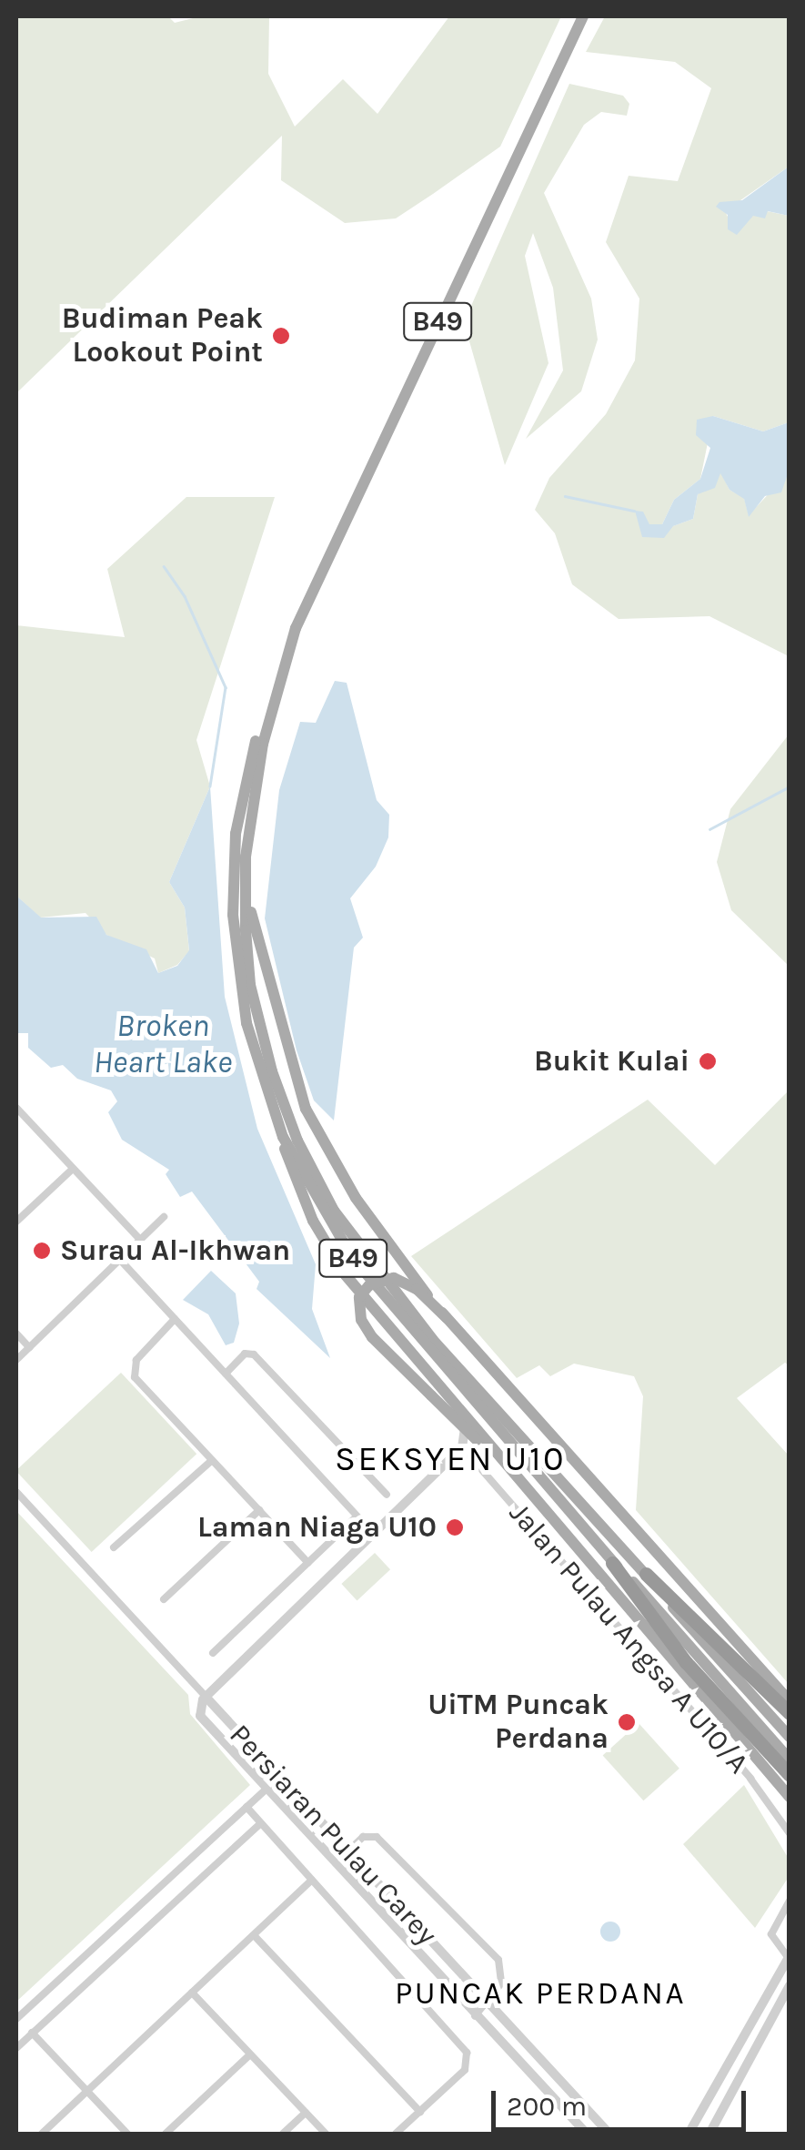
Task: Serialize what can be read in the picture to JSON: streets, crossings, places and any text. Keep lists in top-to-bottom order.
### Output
{
  "streets": {
    "main road": ["B49"],
    "street": ["Jalan Pulau Angsa A U10/A", "Persiaran Pulau Carey"]
  },
  "districts": ["SEKSYEN U10", "PUNCAK PERDANA"],
  "water": ["Broken Heart Lake"],
  "places": [
    "Budiman Peak Lookout Point",
    "Bukit Kulai",
    "Surau Al-Ikhwan",
    "Laman Niaga U10",
    "UiTM Puncak Perdana"
  ],
  "scale_bar": "200 m"
}
